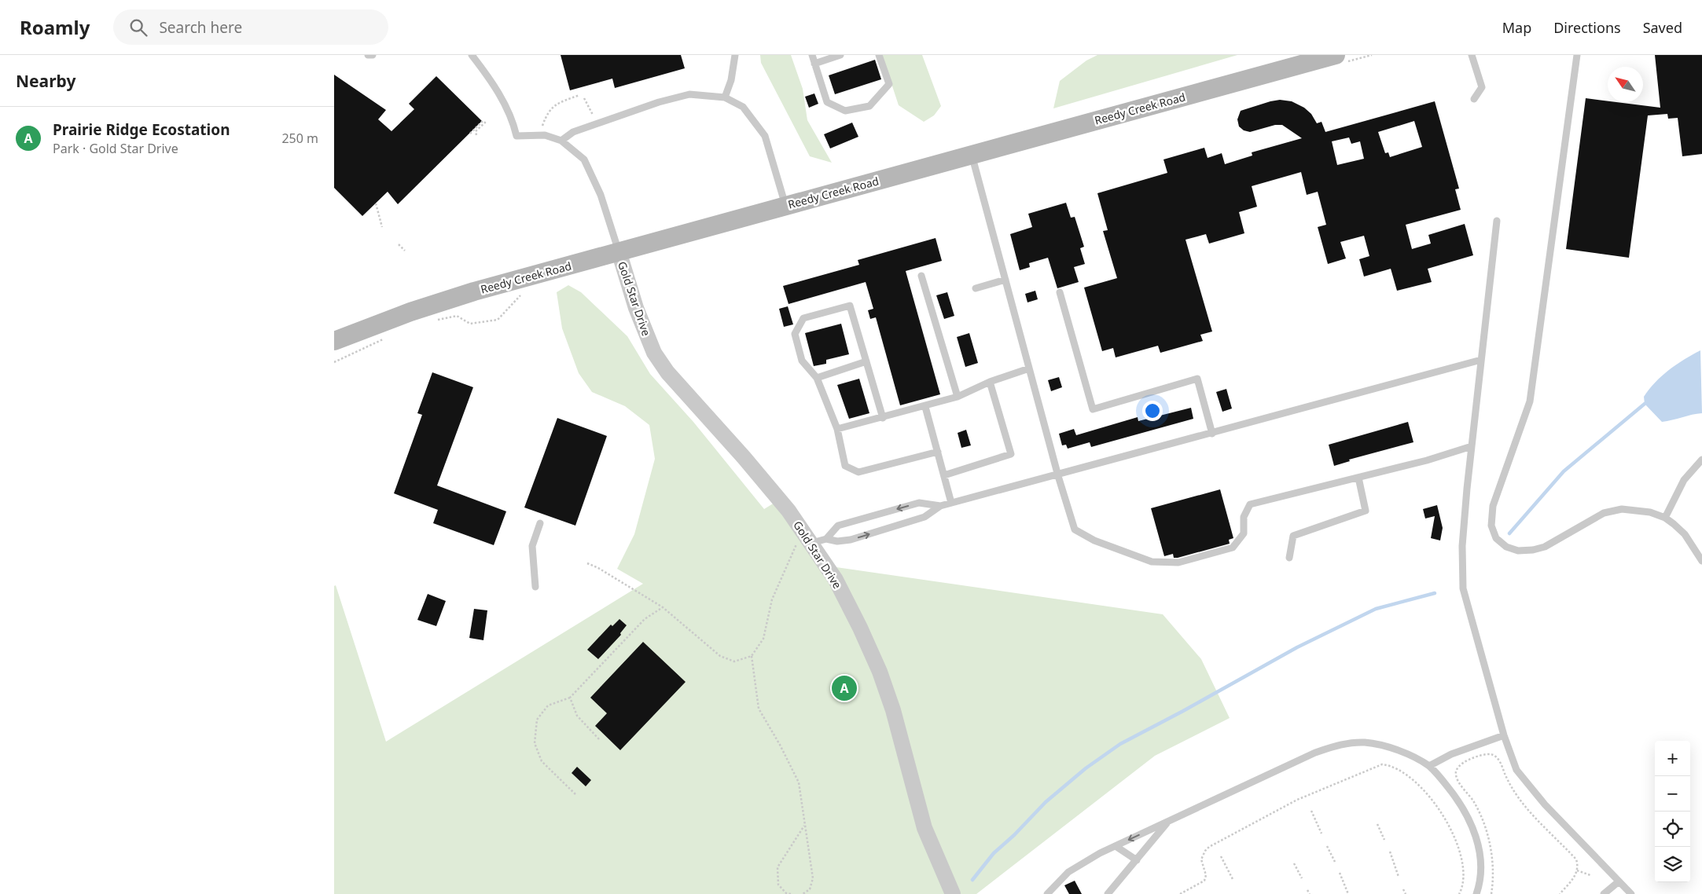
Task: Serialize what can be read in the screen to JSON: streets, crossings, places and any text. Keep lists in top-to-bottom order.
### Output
{
  "streets": {
    "main road": ["Reedy Creek Road"],
    "street": ["Gold Star Drive"]
  },
  "crossings": [
    ["Reedy Creek Road", "Gold Star Drive"]
  ],
  "north": "top left",
  "page": {
    "header": "Roamly",
    "search": "Search here",
    "nav": ["Map", "Directions", "Saved"],
    "heading": "Nearby",
    "list": [
      {
        "mark": "A",
        "name": "Prairie Ridge Ecostation",
        "note": "Park · Gold Star Drive",
        "value": "250 m"
      }
    ],
    "pins": "A",
    "map_buttons": ["+", "−"]
  }
}
